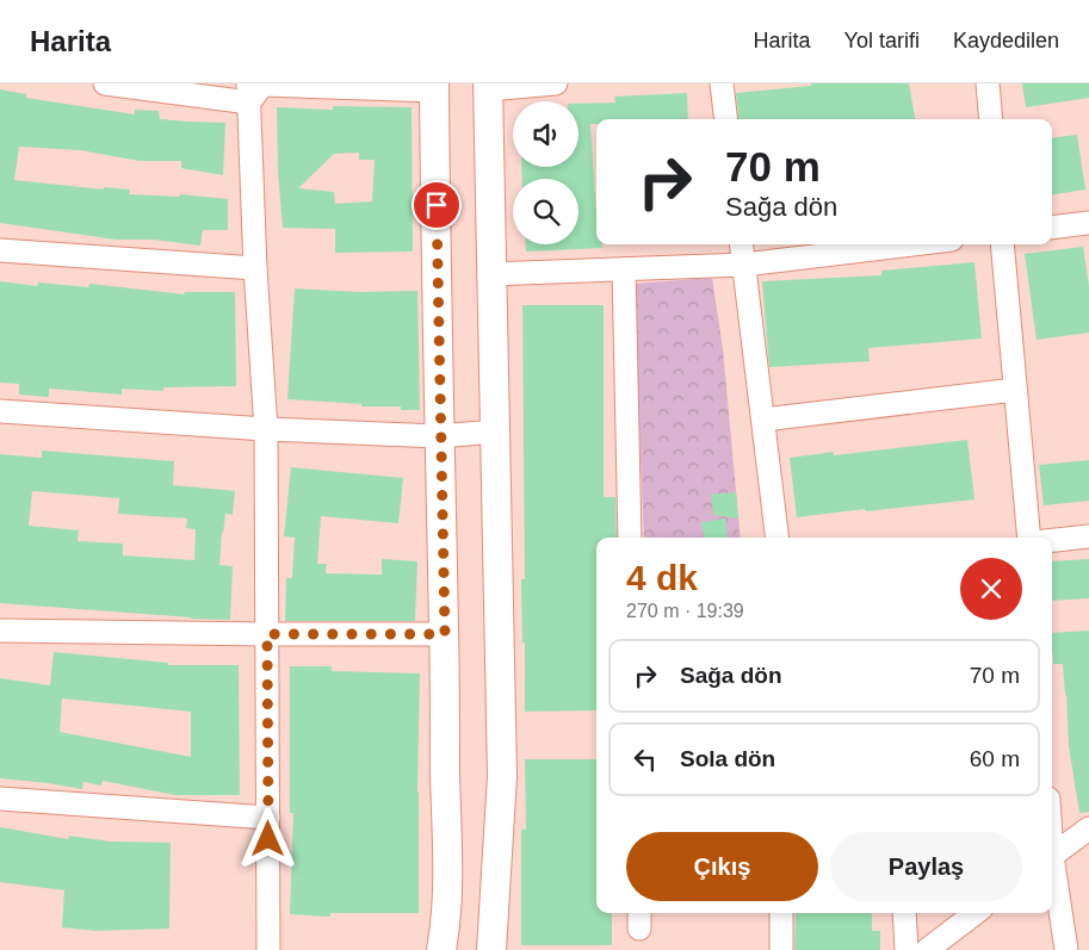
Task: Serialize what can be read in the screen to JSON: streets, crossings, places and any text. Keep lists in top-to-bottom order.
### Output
{
  "page": {
    "header": "Harita",
    "nav": ["Harita", "Yol tarifi", "Kaydedilen"],
    "turn": ["70 m", "Sağa dön"],
    "heading": ["4 dk", "270 m · 19:39"],
    "list": [
      {
        "name": "Sağa dön",
        "value": "70 m"
      },
      {
        "name": "Sola dön",
        "value": "60 m"
      }
    ],
    "buttons": ["Çıkış", "Paylaş"]
  }
}
